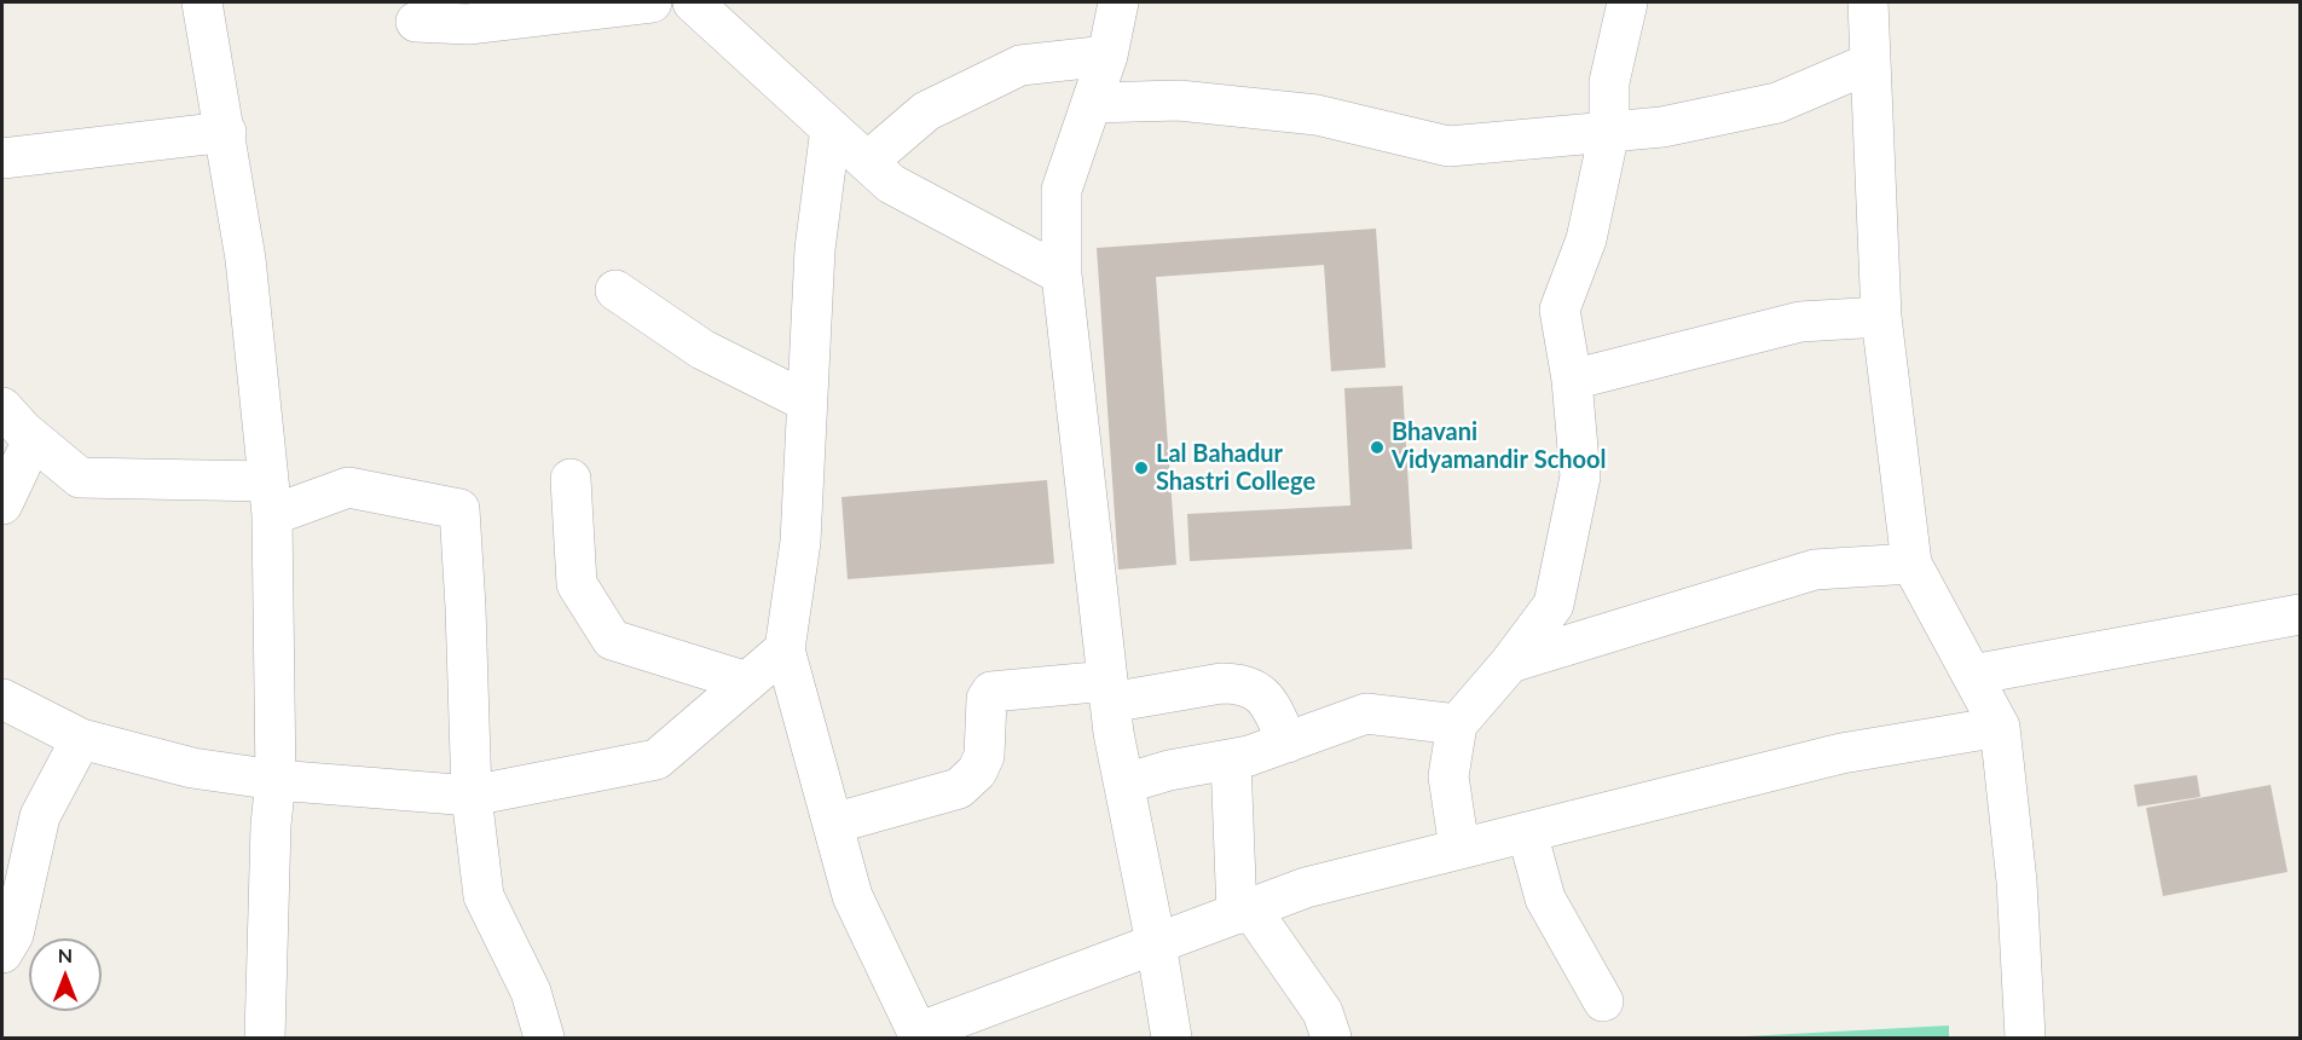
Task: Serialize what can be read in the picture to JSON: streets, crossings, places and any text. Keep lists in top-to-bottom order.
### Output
{
  "places": ["Bhavani Vidyamandir School", "Lal Bahadur Shastri College"],
  "north": "top"
}
